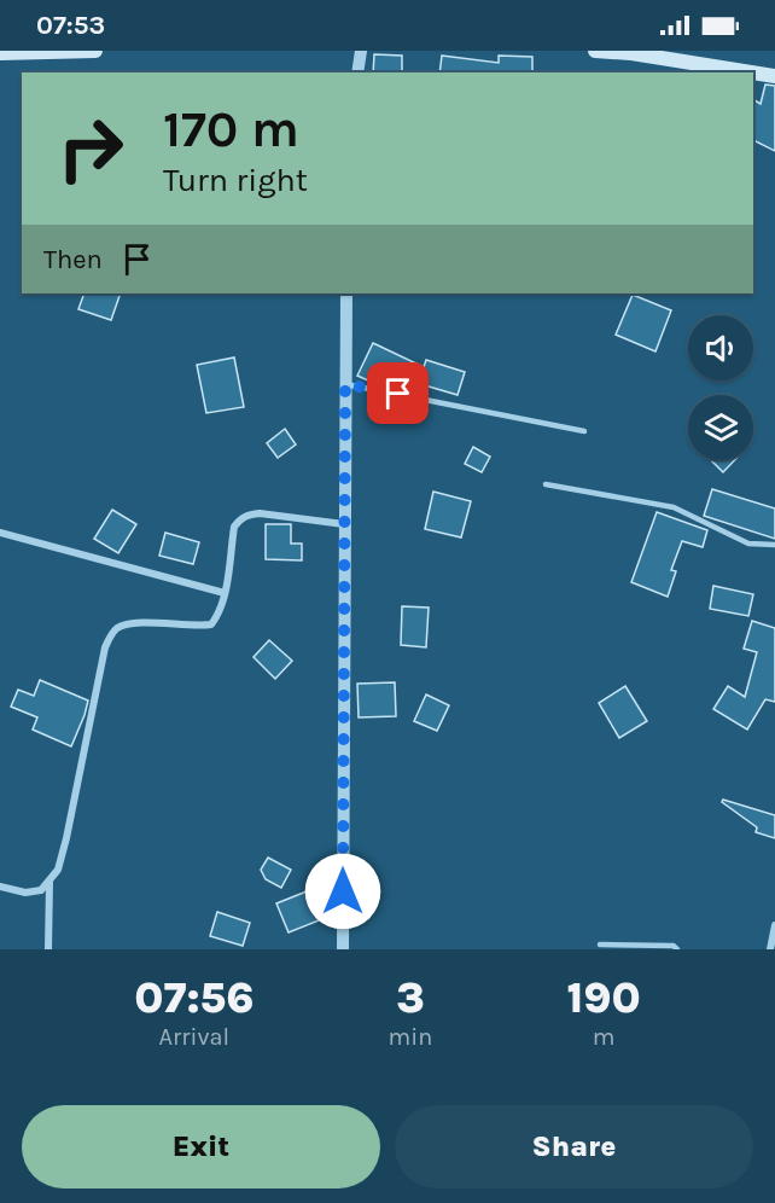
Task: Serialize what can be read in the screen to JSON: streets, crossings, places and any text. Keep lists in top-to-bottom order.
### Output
{
  "page": {
    "status": "07:53",
    "turn": ["170 m", "Turn right"],
    "then": "Then",
    "eta": [
      "07:56",
      "Arrival",
      "3",
      "min",
      "190",
      "m"
    ],
    "buttons": ["Exit", "Share"]
  }
}
